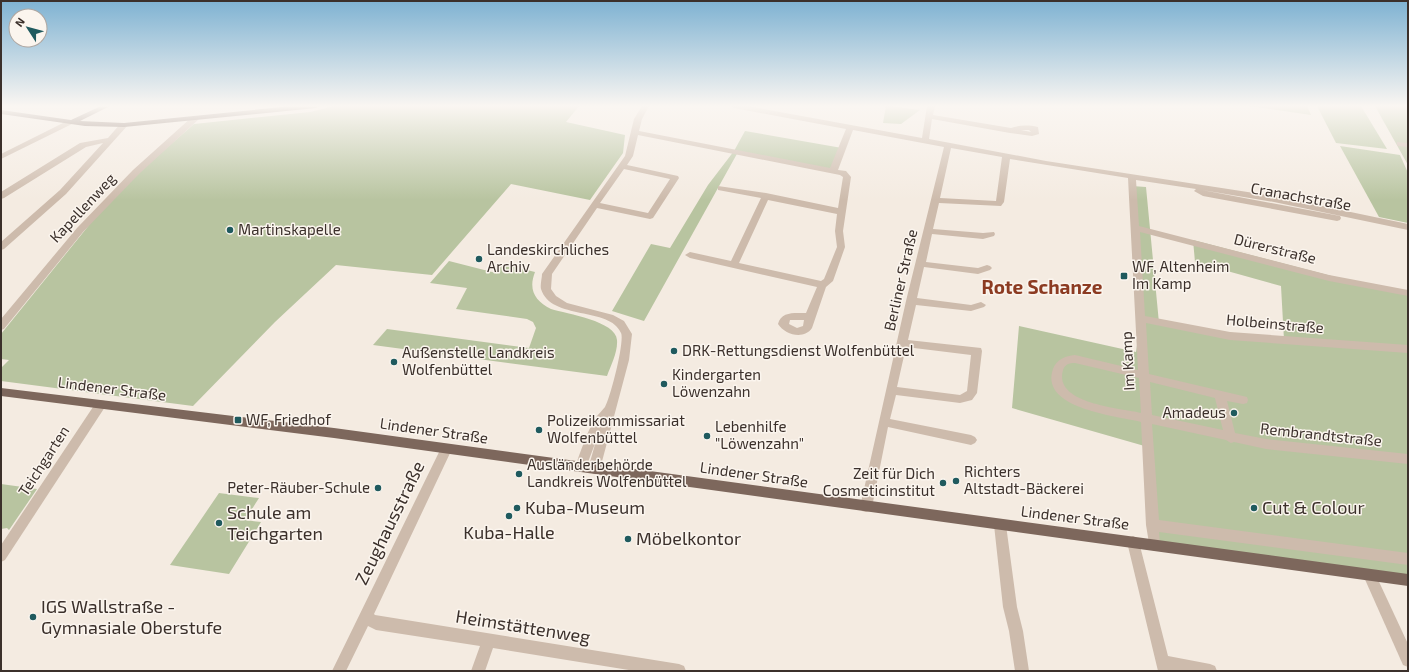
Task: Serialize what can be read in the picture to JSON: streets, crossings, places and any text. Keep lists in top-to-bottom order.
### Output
{
  "streets": {
    "main road": ["Lindener Straße"],
    "street": [
      "Cranachstraße",
      "Kapellenweg",
      "Dürerstraße",
      "Berliner Straße",
      "Holbeinstraße",
      "Im Kamp",
      "Rembrandtstraße",
      "Teichgarten",
      "Zeughausstraße",
      "Heimstättenweg"
    ]
  },
  "crossings": [
    ["Cranachstraße", "Berliner Straße"],
    ["Cranachstraße", "Im Kamp"],
    ["Dürerstraße", "Im Kamp"],
    ["Berliner Straße", "Lindener Straße"],
    ["Holbeinstraße", "Im Kamp"],
    ["Im Kamp", "Lindener Straße"],
    ["Im Kamp", "Rembrandtstraße"],
    ["Lindener Straße", "Teichgarten"],
    ["Lindener Straße", "Zeughausstraße"],
    ["Zeughausstraße", "Heimstättenweg"]
  ],
  "districts": ["Rote Schanze"],
  "places": {
    "other": [
      "Martinskapelle",
      "Landeskirchliches Archiv",
      "DRK-Rettungsdienst Wolfenbüttel",
      "Außenstelle Landkreis Wolfenbüttel",
      "Kindergarten Löwenzahn",
      "Amadeus",
      "Polizeikommissariat Wolfenbüttel",
      "Lebenhilfe \"Löwenzahn\"",
      "Ausländerbehörde Landkreis Wolfenbüttel",
      "Richters Altstadt-Bäckerei",
      "Zeit für Dich Cosmeticinstitut",
      "Peter-Räuber-Schule",
      "Kuba-Museum",
      "Cut & Colour",
      "Kuba-Halle",
      "Schule am Teichgarten",
      "Möbelkontor",
      "IGS Wallstraße - Gymnasiale Oberstufe"
    ],
    "transit": ["WF, Altenheim Im Kamp", "WF, Friedhof"]
  },
  "north": "top left"
}
